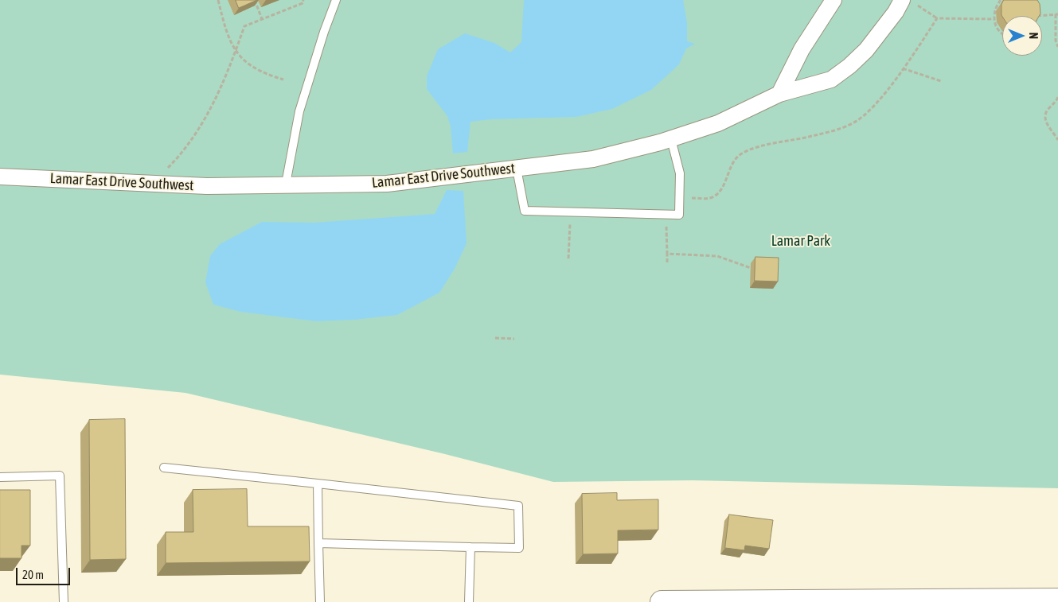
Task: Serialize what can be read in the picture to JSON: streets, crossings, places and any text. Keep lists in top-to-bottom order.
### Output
{
  "streets": {
    "street": ["Lamar East Drive Southwest"]
  },
  "parks": ["Lamar Park"],
  "scale_bar": "20 m",
  "north": "right"
}
